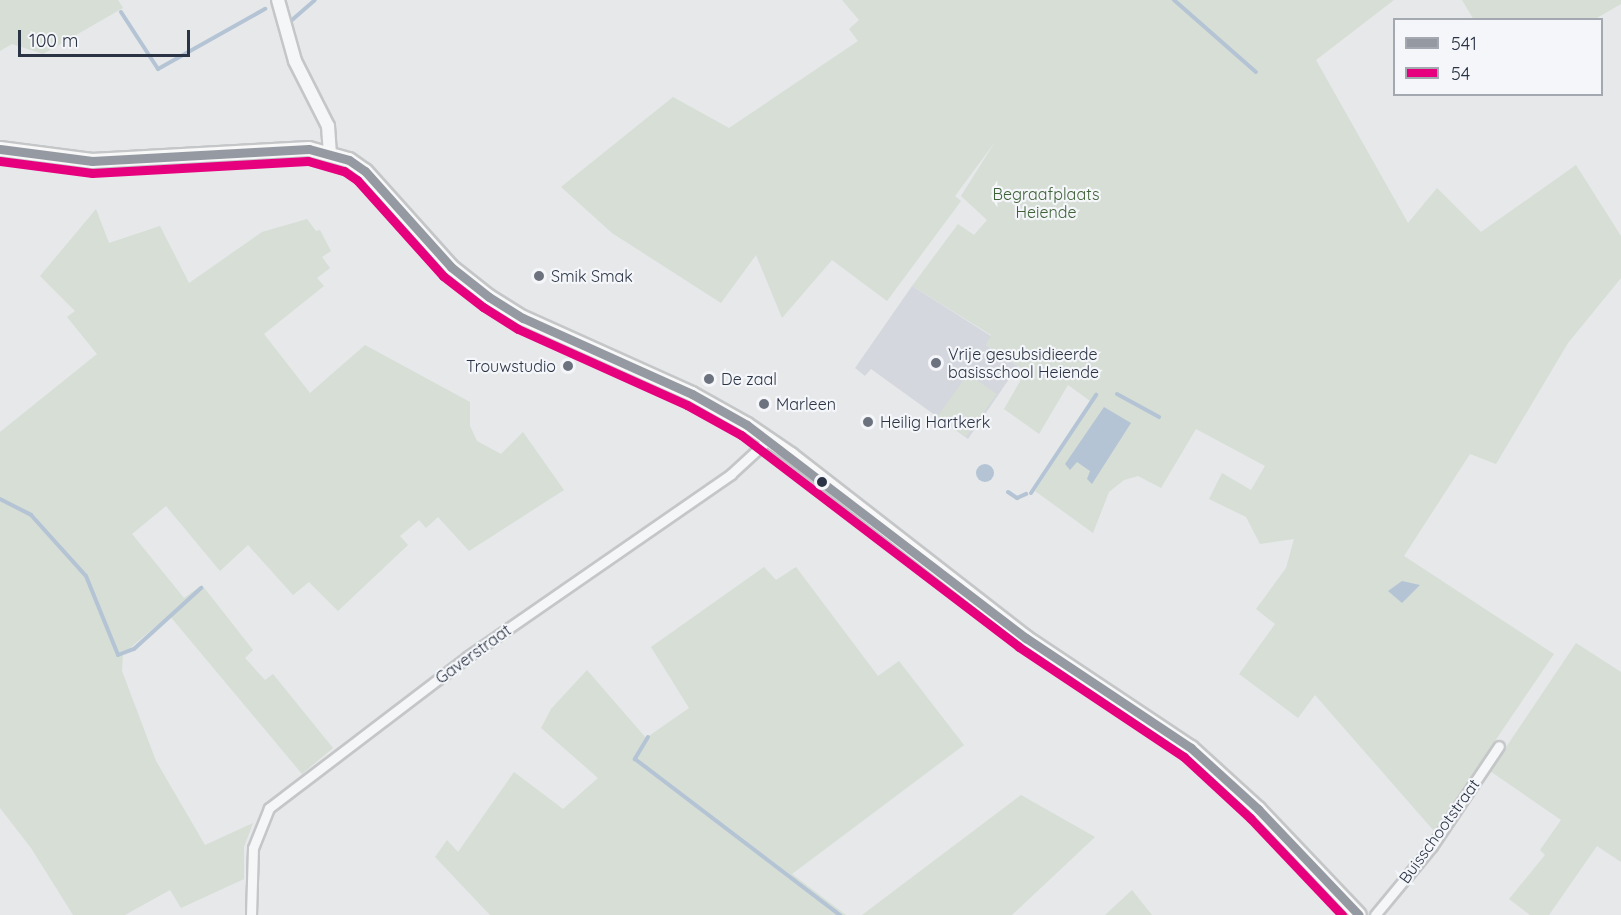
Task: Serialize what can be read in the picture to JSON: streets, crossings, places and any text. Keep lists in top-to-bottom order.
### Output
{
  "streets": {
    "street": ["Gaverstraat", "Buisschootstraat"]
  },
  "parks": ["Begraafplaats Heiende"],
  "places": [
    "Smik Smak",
    "Vrije gesubsidieerde basisschool Heiende",
    "Trouwstudio",
    "De zaal",
    "Marleen",
    "Heilig Hartkerk"
  ],
  "lines": ["transit line 541", "transit line 54"],
  "legend": ["541", "54"],
  "scale_bar": "100 m"
}
